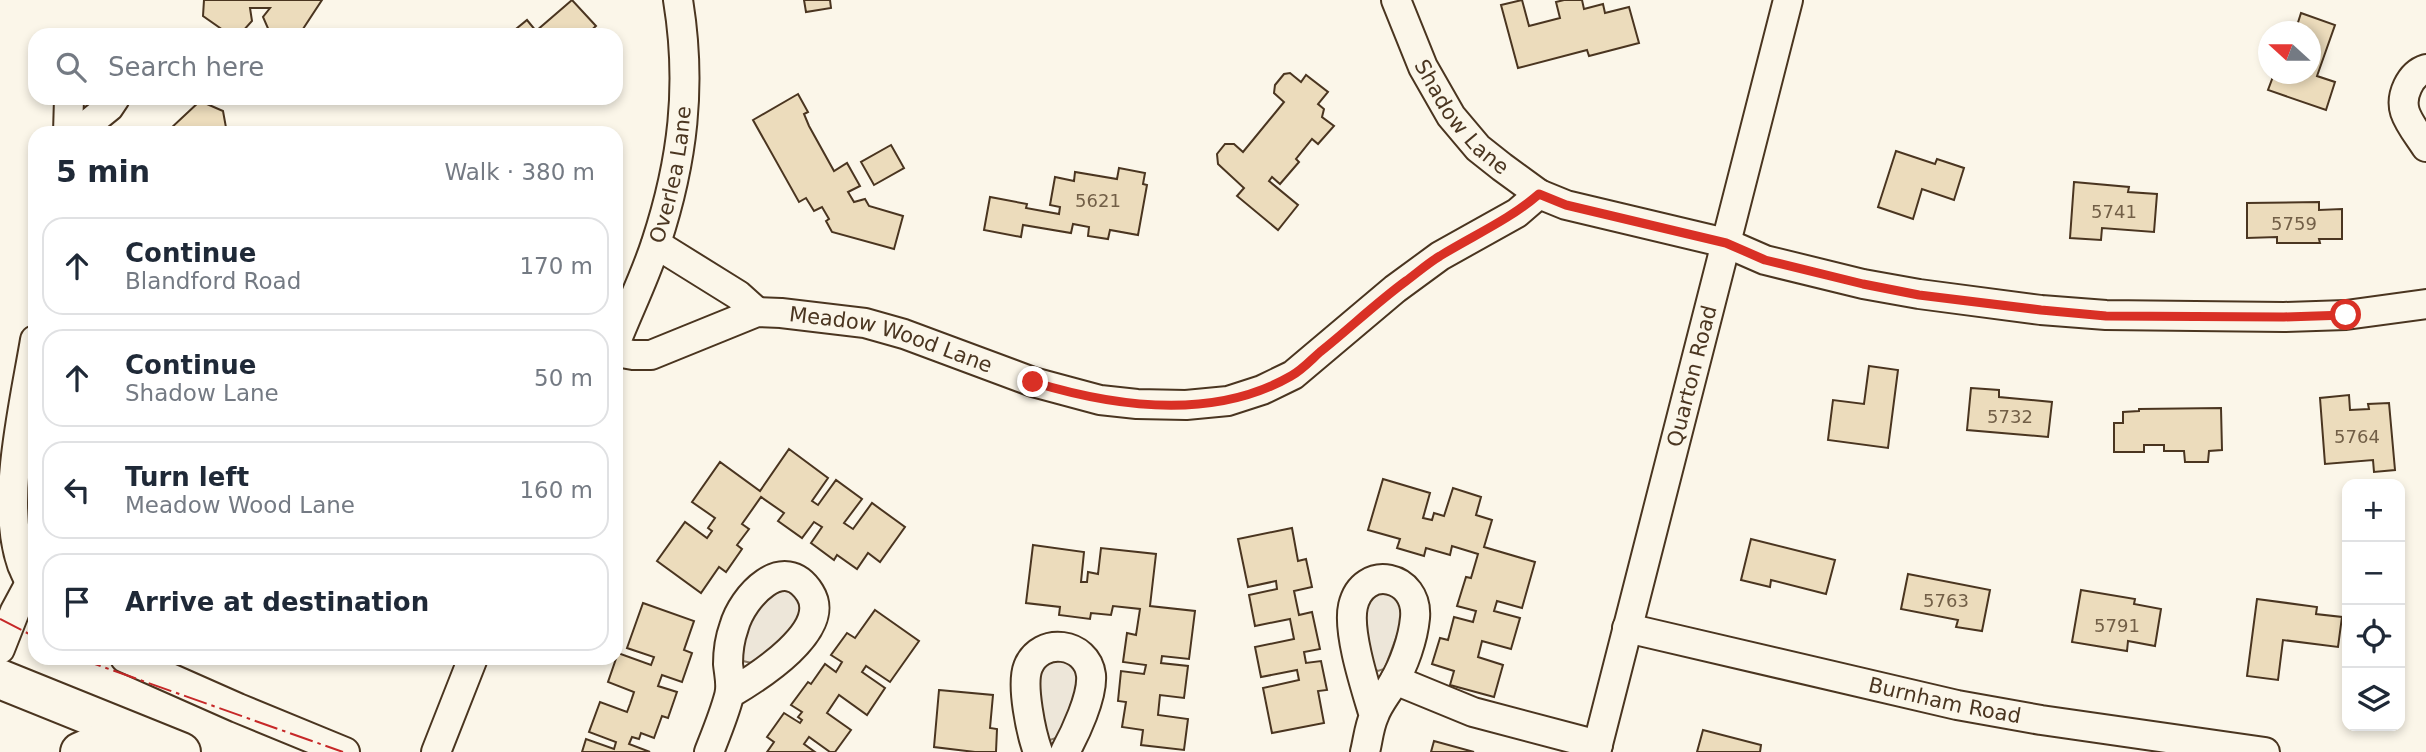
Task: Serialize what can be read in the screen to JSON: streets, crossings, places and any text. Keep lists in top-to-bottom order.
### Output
{
  "streets": {
    "street": [
      "Shadow Lane",
      "Overlea Lane",
      "Meadow Wood Lane",
      "Quarton Road",
      "Burnham Road"
    ]
  },
  "crossings": [
    ["Shadow Lane", "Meadow Wood Lane"],
    ["Shadow Lane", "Quarton Road"],
    ["Overlea Lane", "Meadow Wood Lane"],
    ["Quarton Road", "Burnham Road"]
  ],
  "house_numbers": [
    "5621",
    "5741",
    "5759",
    "5732",
    "5764",
    "5763",
    "5791"
  ],
  "north": "left",
  "page": {
    "search": "Search here",
    "heading": ["5 min", "Walk · 380 m"],
    "list": [
      ["Continue", "Blandford Road", "170 m"],
      ["Continue", "Shadow Lane", "50 m"],
      ["Turn left", "Meadow Wood Lane", "160 m"],
      "Arrive at destination"
    ],
    "map_buttons": ["+", "−"]
  }
}
